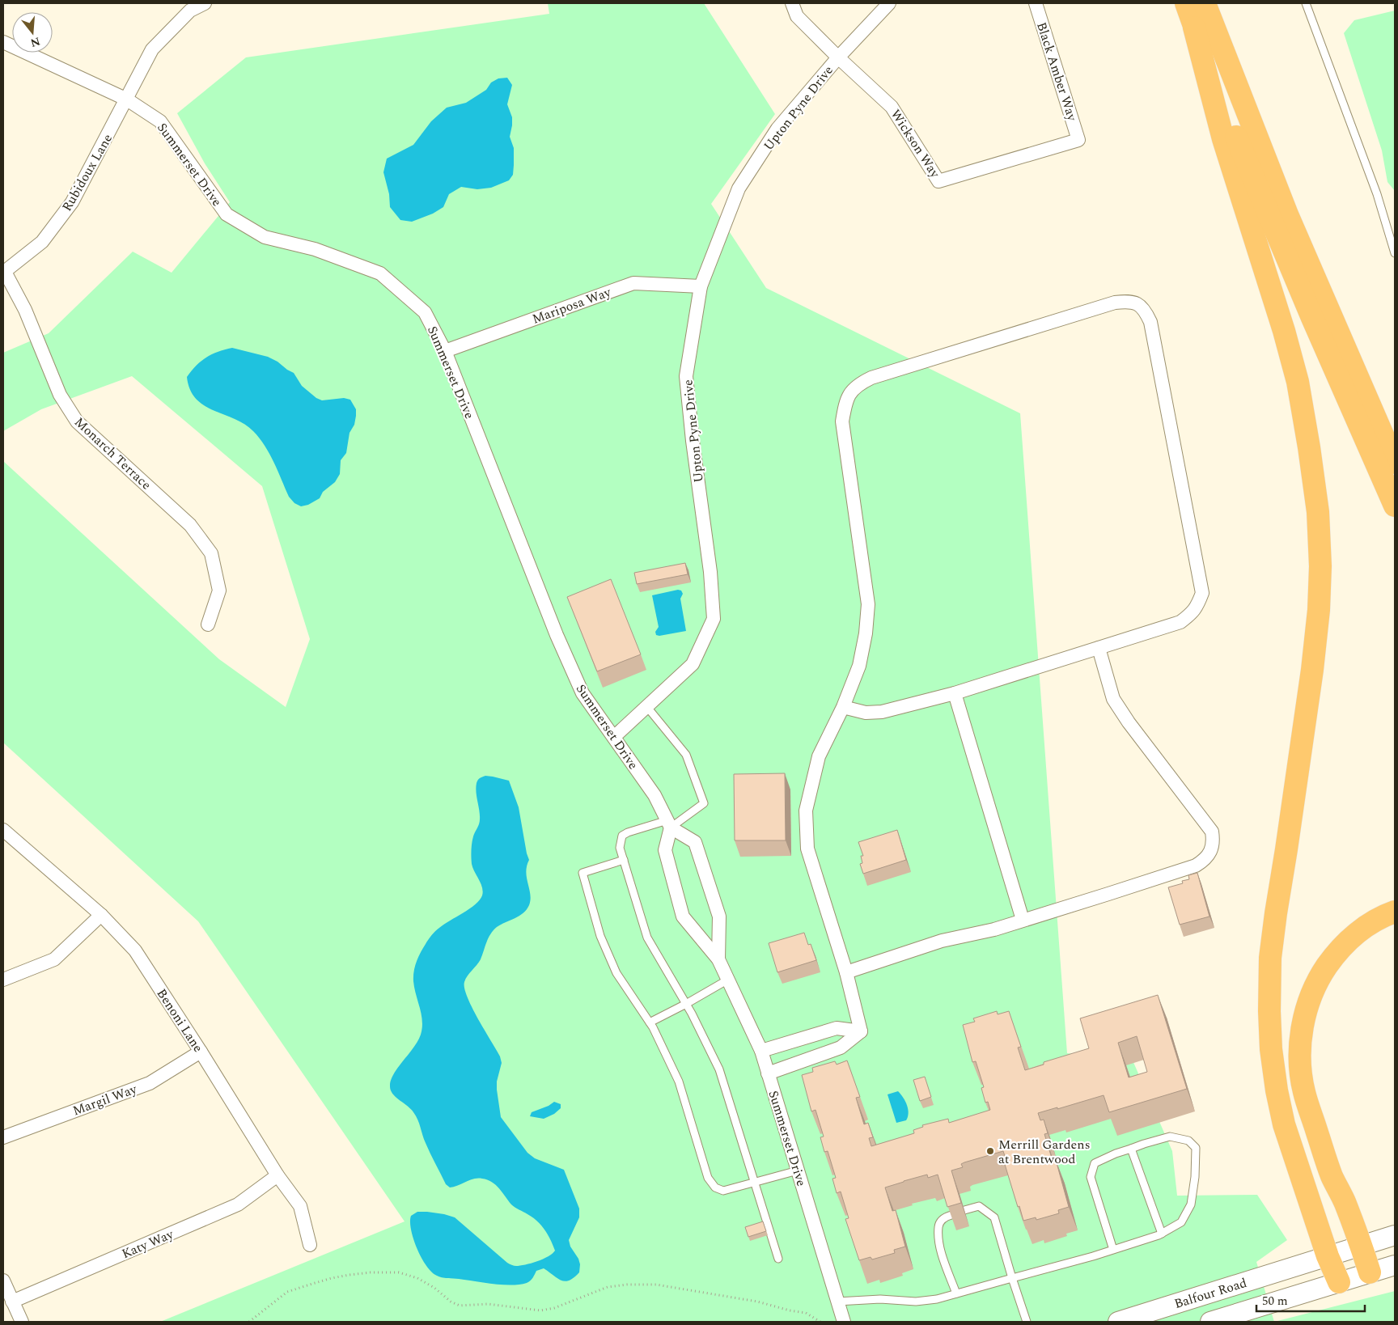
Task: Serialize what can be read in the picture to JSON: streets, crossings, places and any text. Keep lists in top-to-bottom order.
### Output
{
  "streets": {
    "main road": ["Balfour Road"],
    "street": [
      "Black Amber Way",
      "Upton Pyne Drive",
      "Wickson Way",
      "Summerset Drive",
      "Rubidoux Lane",
      "Mariposa Way",
      "Monarch Terrace",
      "Benoni Lane",
      "Margil Way",
      "Katy Way"
    ]
  },
  "crossings": [
    ["Black Amber Way", "Wickson Way"],
    ["Upton Pyne Drive", "Wickson Way"],
    ["Upton Pyne Drive", "Summerset Drive"],
    ["Upton Pyne Drive", "Mariposa Way"],
    ["Summerset Drive", "Rubidoux Lane"],
    ["Summerset Drive", "Mariposa Way"],
    ["Rubidoux Lane", "Monarch Terrace"],
    ["Benoni Lane", "Margil Way"],
    ["Benoni Lane", "Katy Way"]
  ],
  "places": ["Merrill Gardens at Brentwood"],
  "scale_bar": "50 m",
  "north": "bottom"
}
